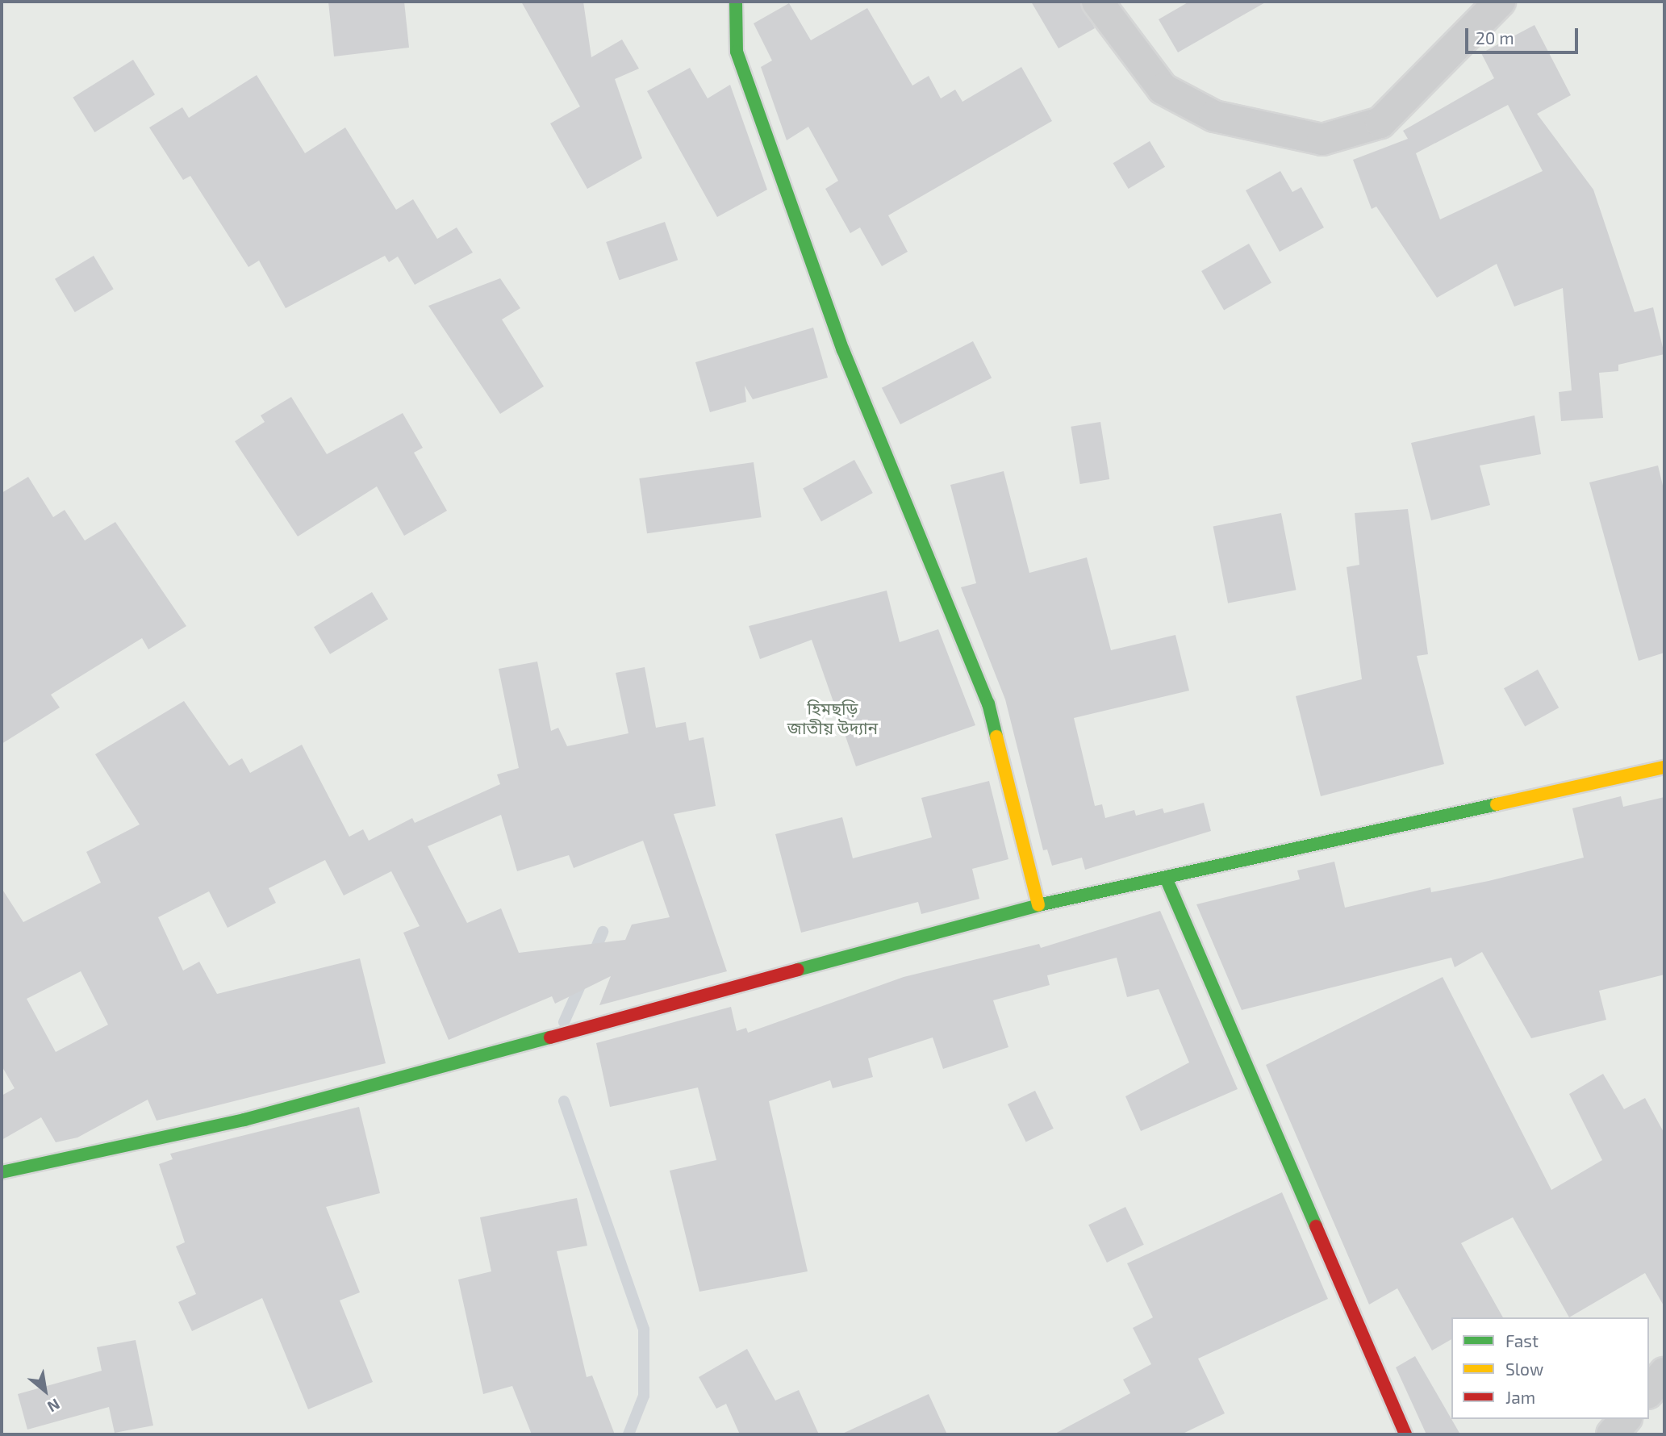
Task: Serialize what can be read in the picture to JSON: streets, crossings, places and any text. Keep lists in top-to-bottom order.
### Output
{
  "parks": ["হিমছড়ি জাতীয় উদ্যান"],
  "legend": ["Fast", "Slow", "Jam"],
  "scale_bar": "20 m",
  "north": "bottom right"
}
